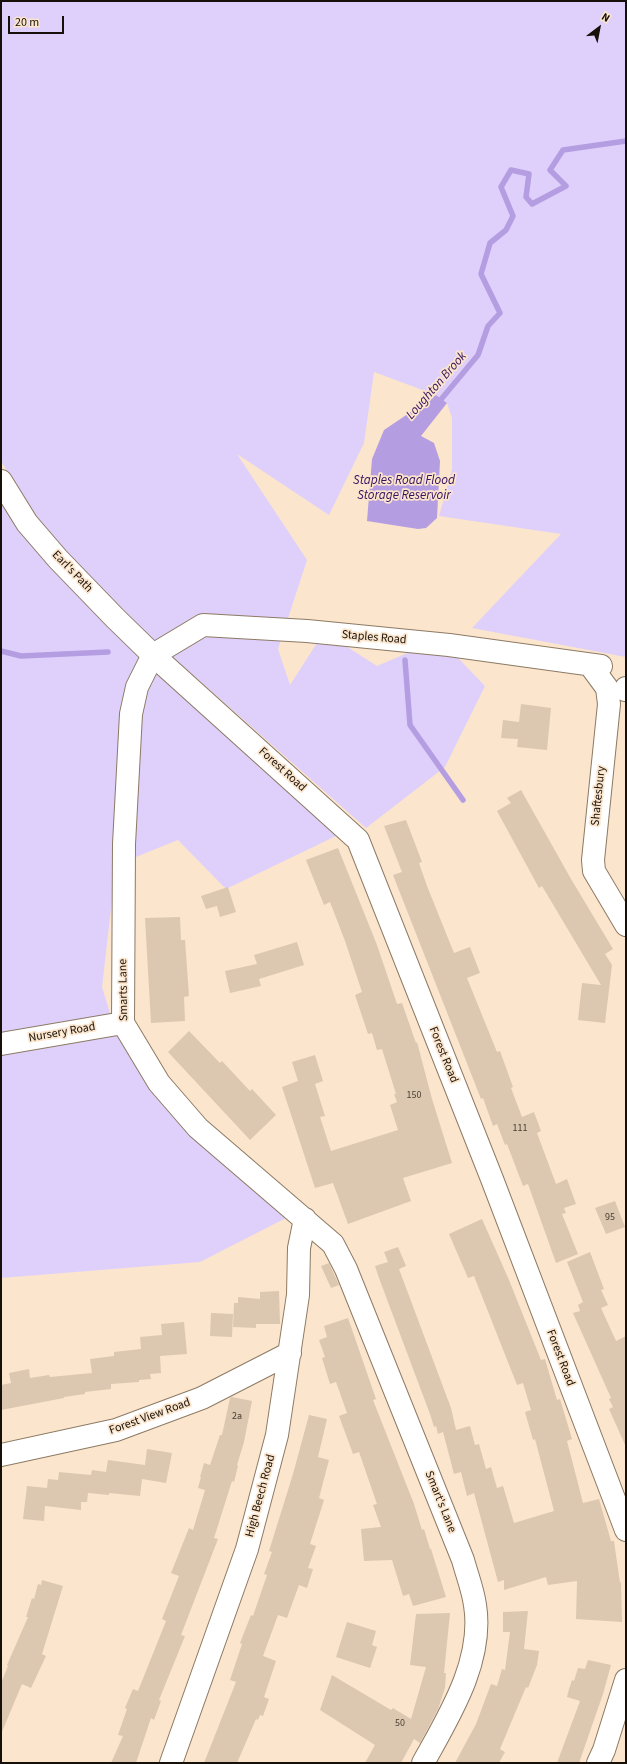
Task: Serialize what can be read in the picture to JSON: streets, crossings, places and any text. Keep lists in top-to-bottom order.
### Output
{
  "streets": {
    "street": [
      "Earl's Path",
      "Staples Road",
      "Forest Road",
      "Shaftesbury",
      "Smarts Lane",
      "Nursery Road",
      "Forest View Road",
      "High Beech Road",
      "Smart's Lane"
    ]
  },
  "crossings": [
    ["Earl's Path", "Staples Road"],
    ["Earl's Path", "Forest Road"],
    ["Earl's Path", "Smarts Lane"],
    ["Staples Road", "Forest Road"],
    ["Staples Road", "Shaftesbury"],
    ["Staples Road", "Smarts Lane"],
    ["Forest Road", "Smarts Lane"],
    ["Smarts Lane", "Nursery Road"],
    ["Smarts Lane", "High Beech Road"],
    ["Smarts Lane", "Smart's Lane"],
    ["Forest View Road", "High Beech Road"]
  ],
  "water": ["Loughton Brook", "Staples Road Flood Storage Reservoir"],
  "house_numbers": [
    "150",
    "111",
    "95",
    "2a",
    "50"
  ],
  "scale_bar": "20 m",
  "north": "top right"
}
